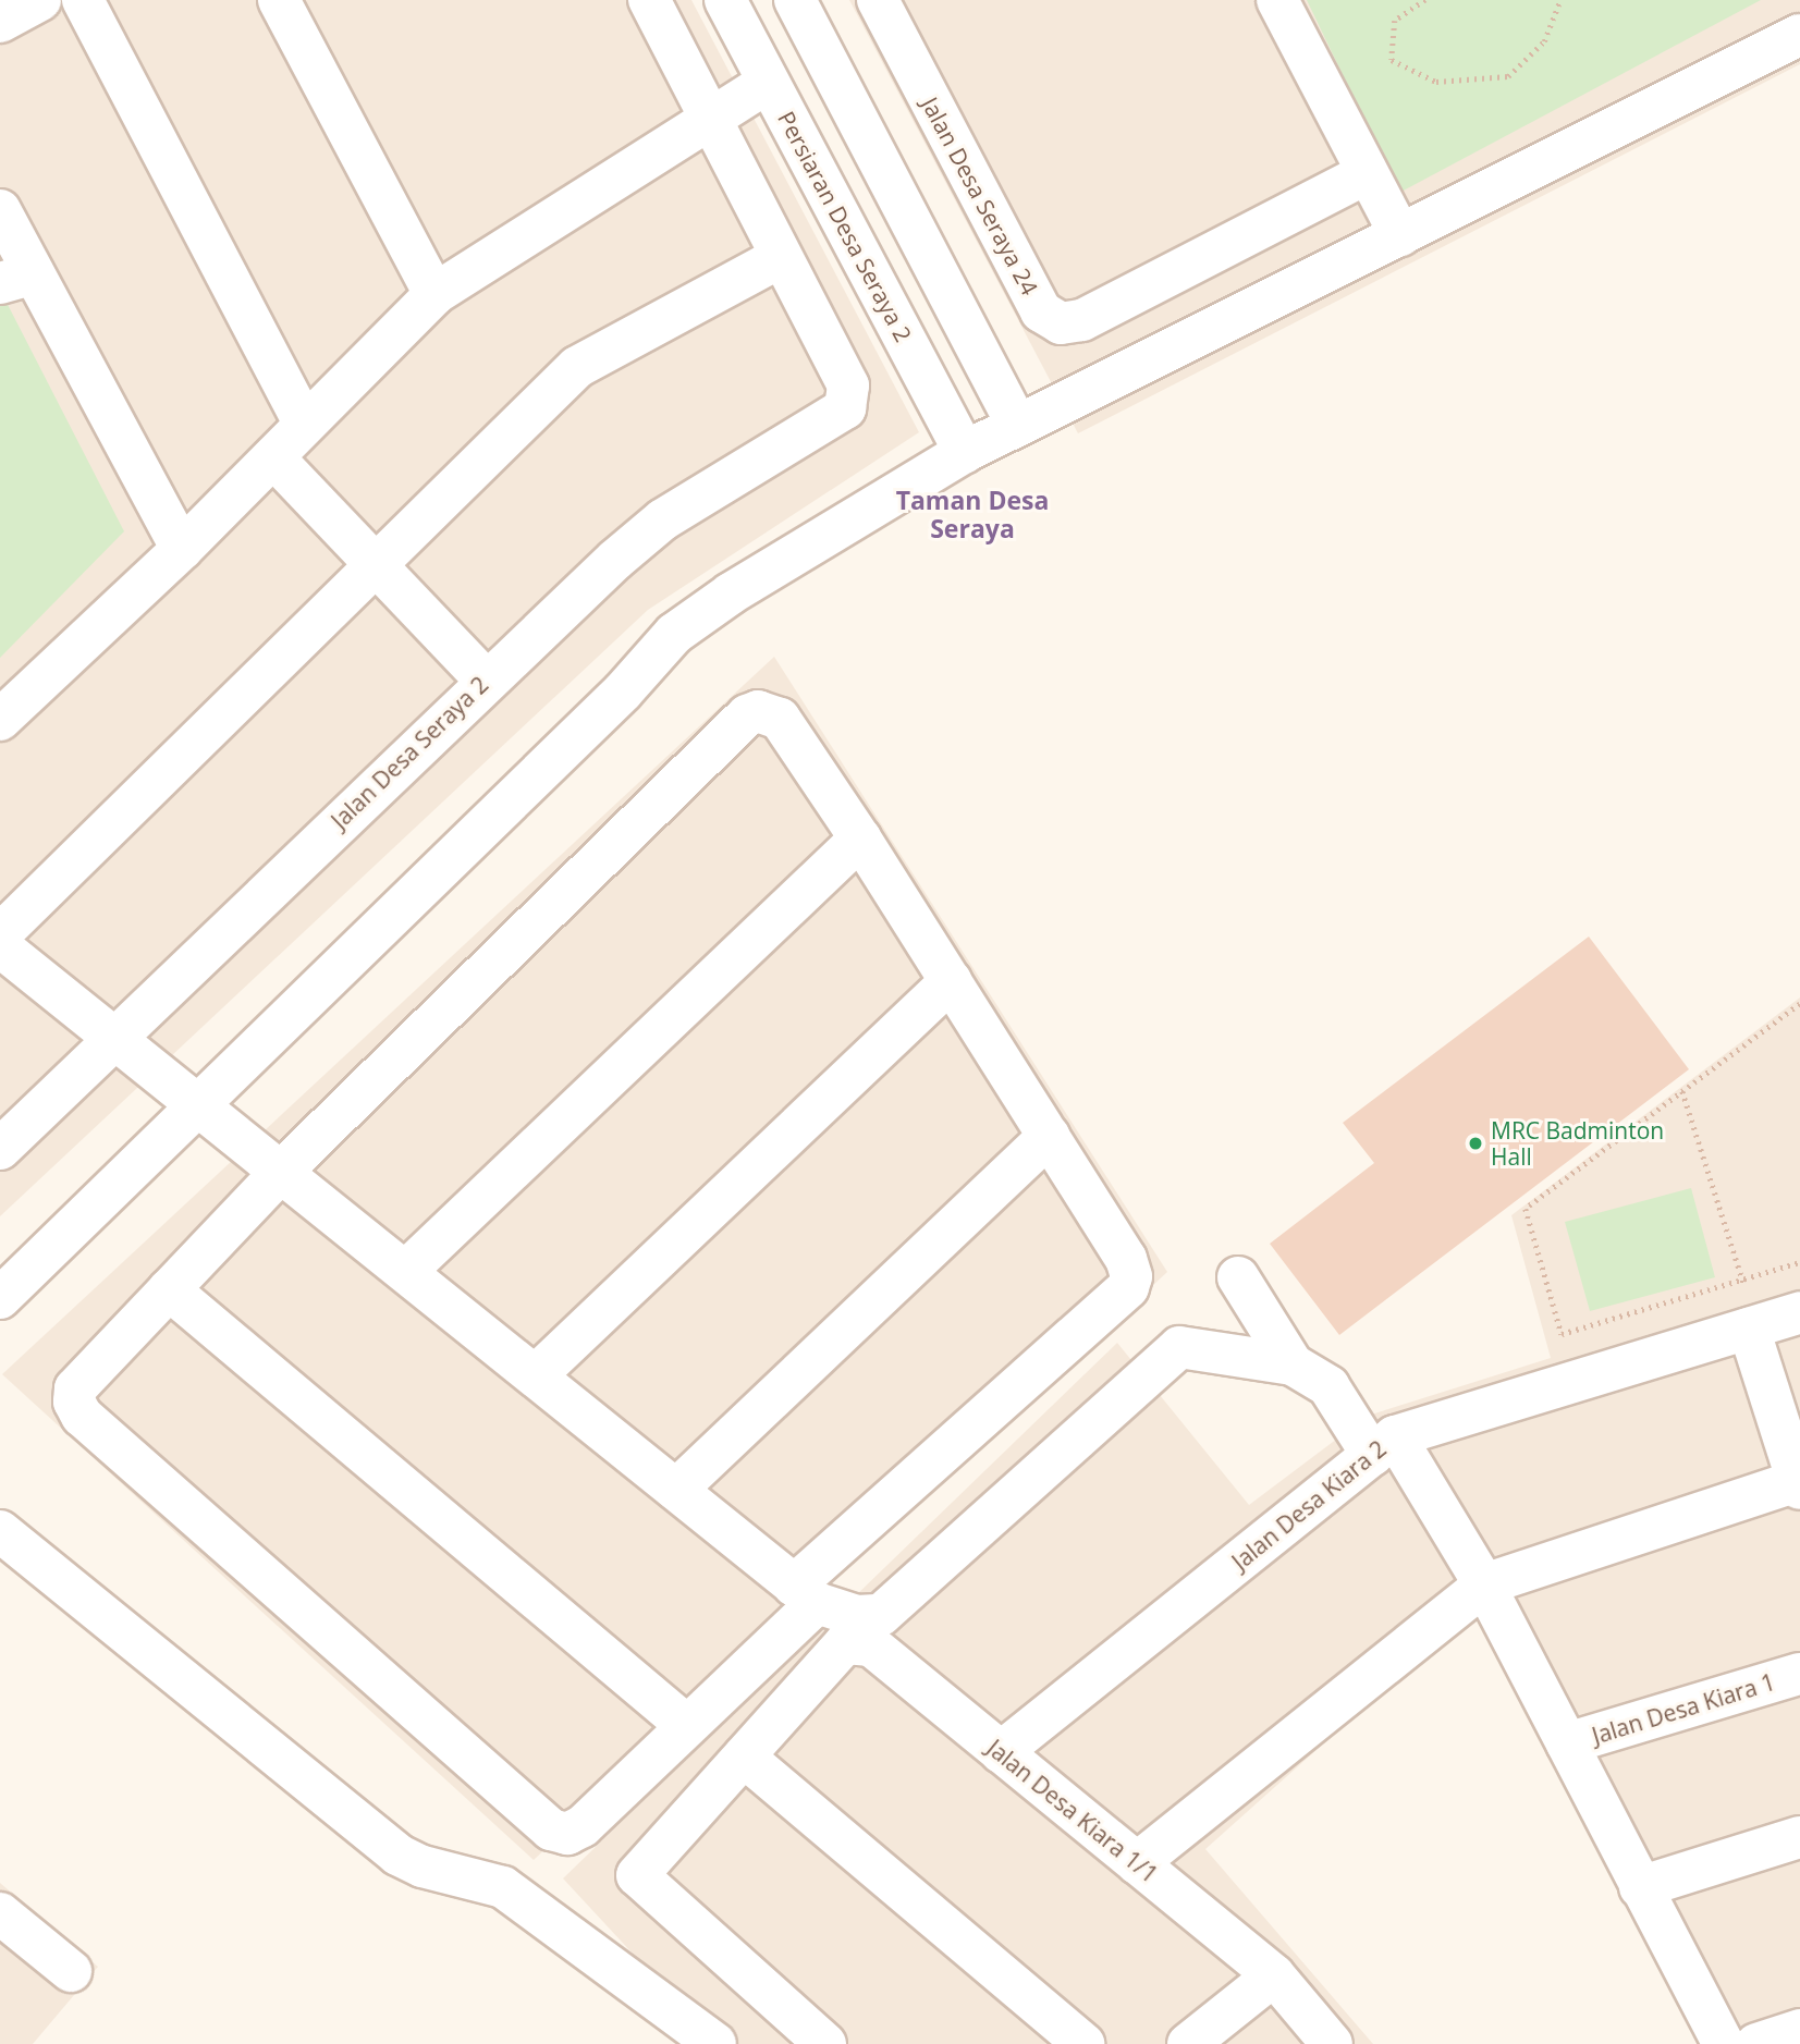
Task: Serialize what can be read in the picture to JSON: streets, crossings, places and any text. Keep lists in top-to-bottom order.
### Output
{
  "streets": {
    "street": [
      "Jalan Desa Seraya 24",
      "Persiaran Desa Seraya 2",
      "Jalan Desa Seraya 2",
      "Jalan Desa Kiara 2",
      "Jalan Desa Kiara 1",
      "Jalan Desa Kiara 1/1"
    ]
  },
  "crossings": [
    ["Jalan Desa Kiara 2", "Jalan Desa Kiara 1/1"]
  ],
  "districts": ["Taman Desa Seraya"],
  "places": ["MRC Badminton Hall"]
}
